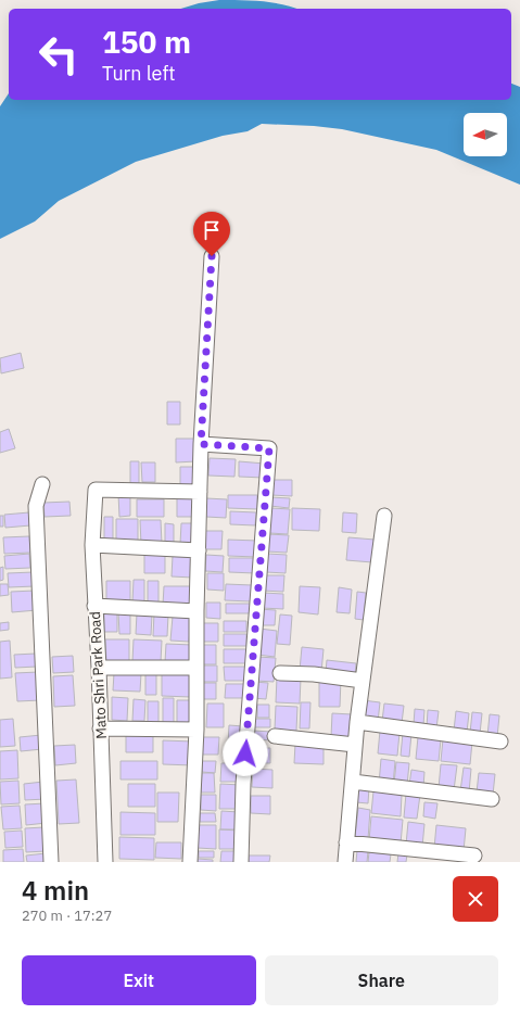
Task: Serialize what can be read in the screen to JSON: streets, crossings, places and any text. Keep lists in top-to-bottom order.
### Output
{
  "streets": {
    "street": ["Mato Shri Park Road"]
  },
  "north": "left",
  "page": {
    "turn": ["150 m", "Turn left"],
    "heading": ["4 min", "270 m · 17:27"],
    "buttons": ["Exit", "Share"]
  }
}
